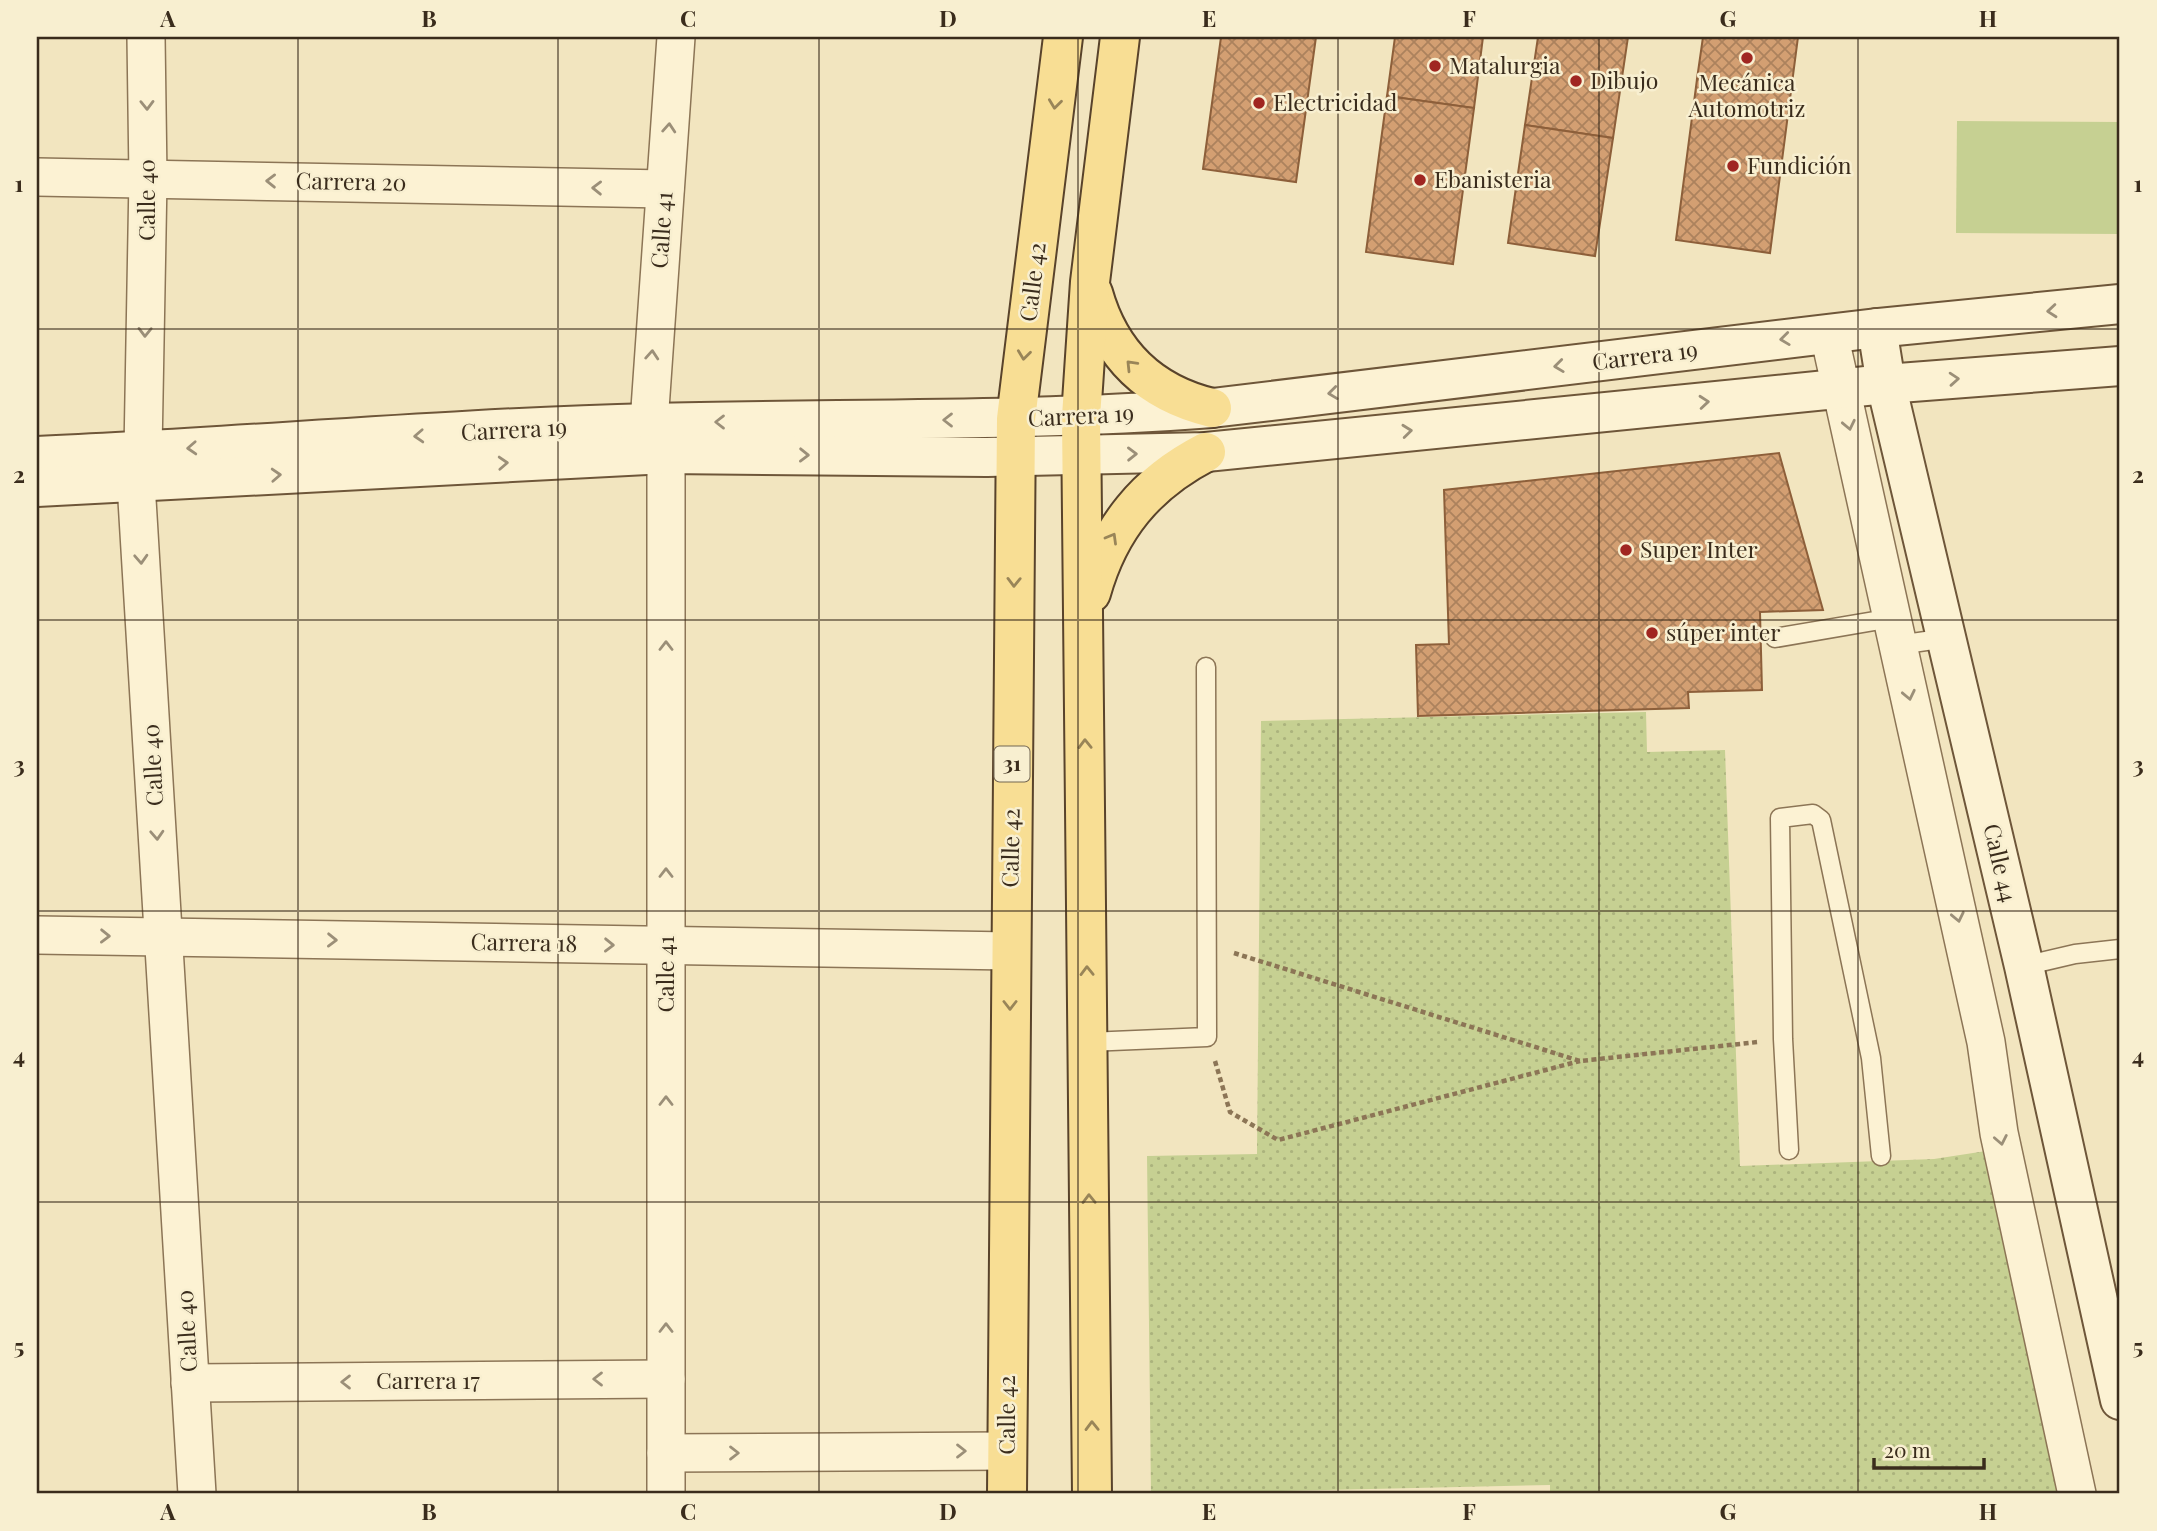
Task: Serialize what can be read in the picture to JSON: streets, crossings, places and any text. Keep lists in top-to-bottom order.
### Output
{
  "streets": {
    "main road": [
      "Calle 42",
      "Carrera 19",
      "31",
      "Calle 44"
    ],
    "street": [
      "Carrera 20",
      "Calle 40",
      "Calle 41",
      "Carrera 18",
      "Carrera 17"
    ]
  },
  "crossings": [
    ["Carrera 20", "Calle 40"],
    ["Carrera 20", "Calle 41"],
    ["Calle 40", "Carrera 19"],
    ["Calle 40", "Carrera 18"],
    ["Calle 40", "Carrera 17"],
    ["Calle 41", "Carrera 19"],
    ["Calle 41", "Carrera 18"],
    ["Calle 41", "Carrera 17"],
    ["Calle 42", "Carrera 19"],
    ["Calle 42", "Carrera 18"],
    ["Carrera 19", "Calle 44"]
  ],
  "one_way": [
    "Carrera 20",
    "Calle 40",
    "Calle 41",
    "Carrera 18",
    "Carrera 17"
  ],
  "places": [
    "Mecánica Automotriz",
    "Matalurgia",
    "Dibujo",
    "Electricidad",
    "Fundición",
    "Ebanisteria",
    "Super Inter",
    "súper inter"
  ],
  "scale_bar": "20 m",
  "grid": {
    "columns": [
      "A",
      "B",
      "C",
      "D",
      "E",
      "F",
      "G",
      "H"
    ],
    "rows": [
      "1",
      "2",
      "3",
      "4",
      "5"
    ]
  }
}
